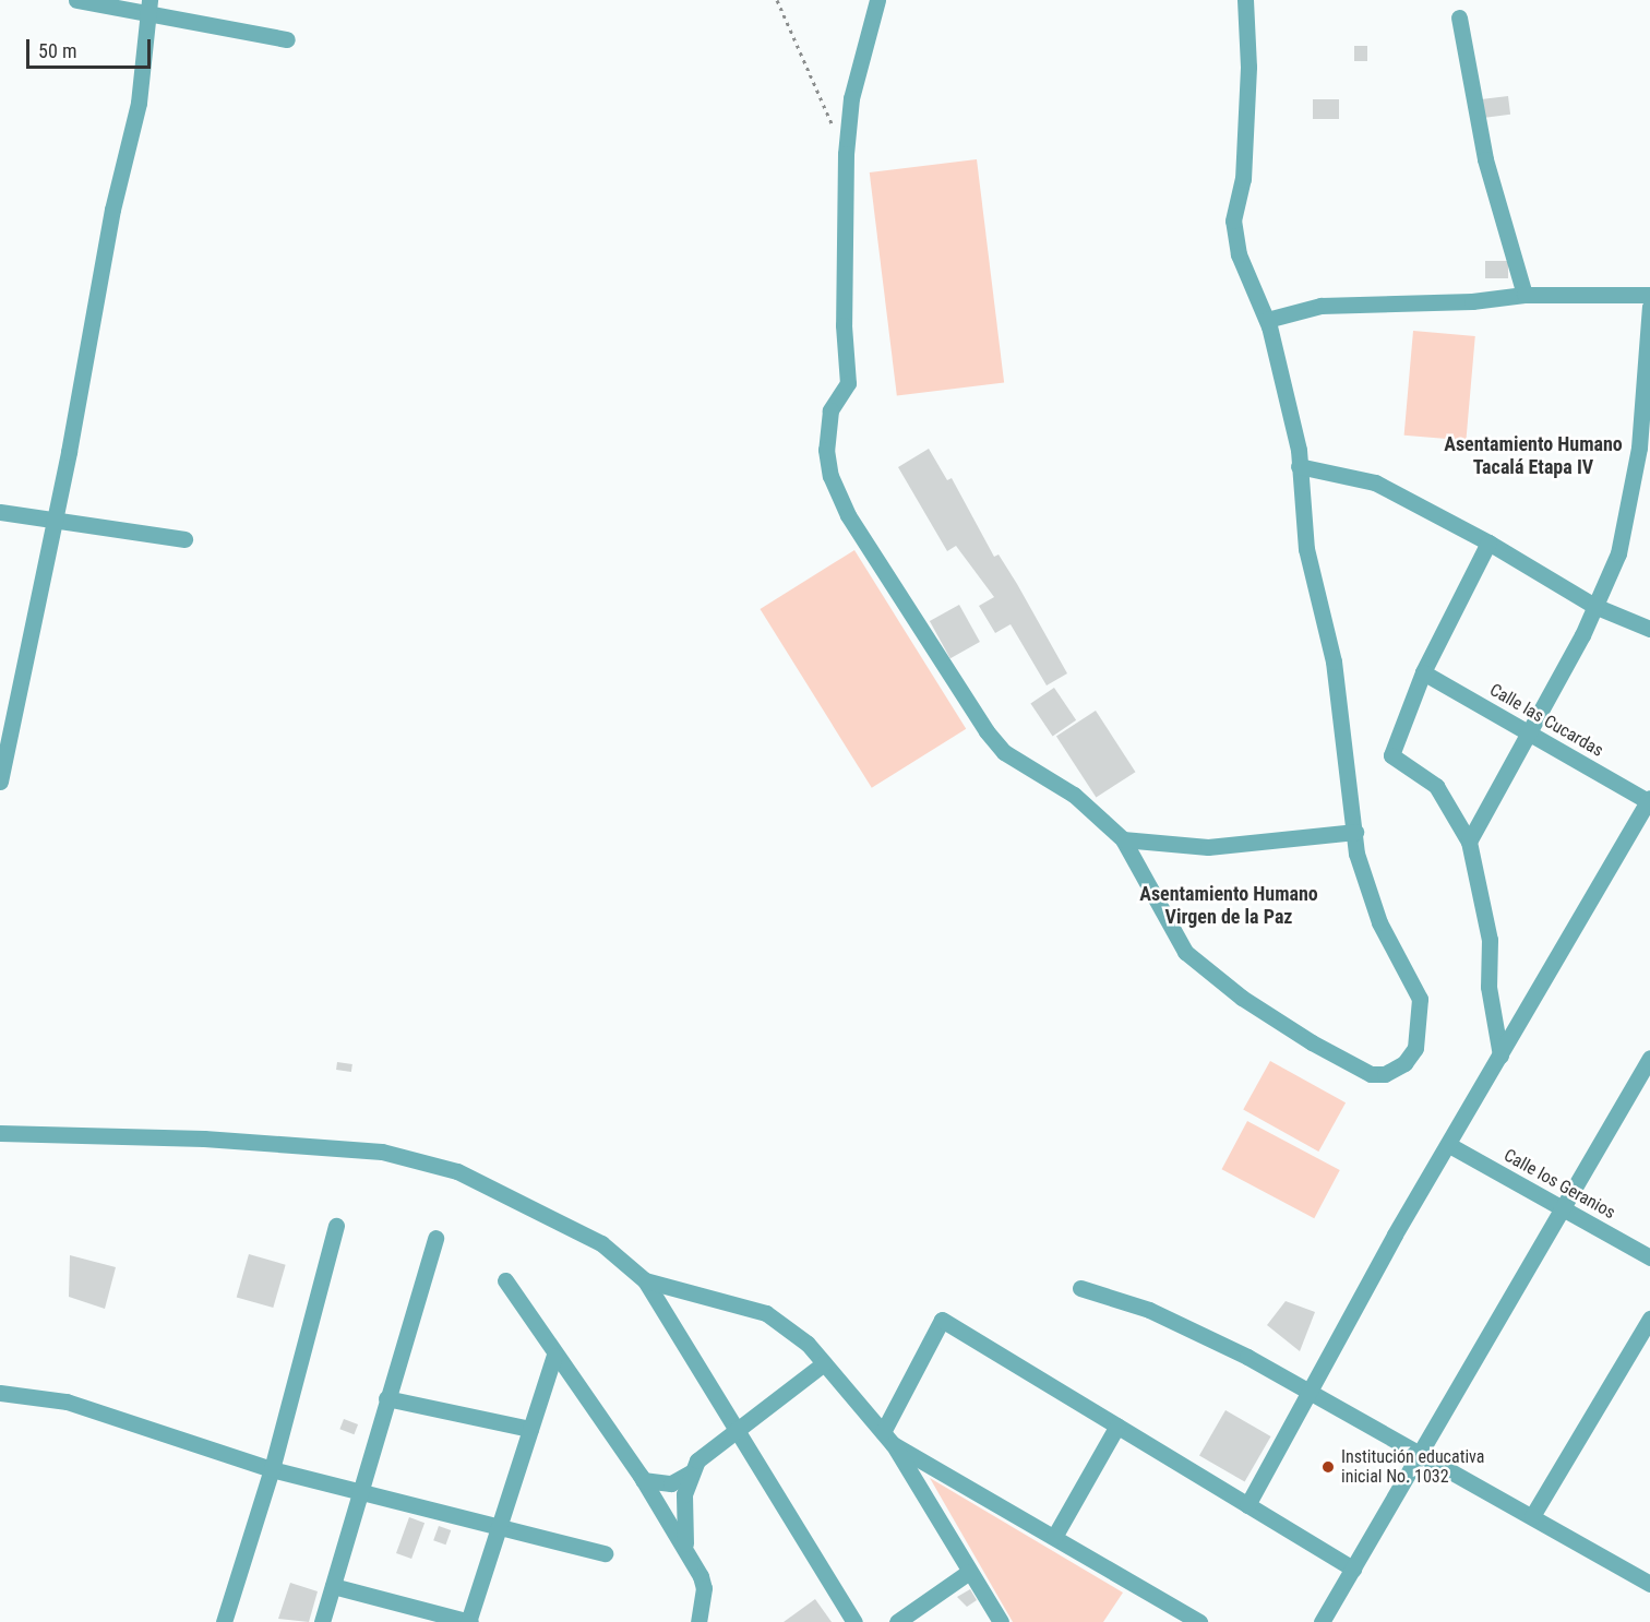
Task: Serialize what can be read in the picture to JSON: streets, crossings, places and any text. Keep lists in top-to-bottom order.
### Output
{
  "streets": {
    "street": ["Calle las Cucardas", "Calle los Geranios"]
  },
  "districts": ["Asentamiento Humano Tacalá Etapa IV", "Asentamiento Humano Virgen de la Paz"],
  "places": ["Institución educativa inicial No. 1032"],
  "scale_bar": "50 m"
}
